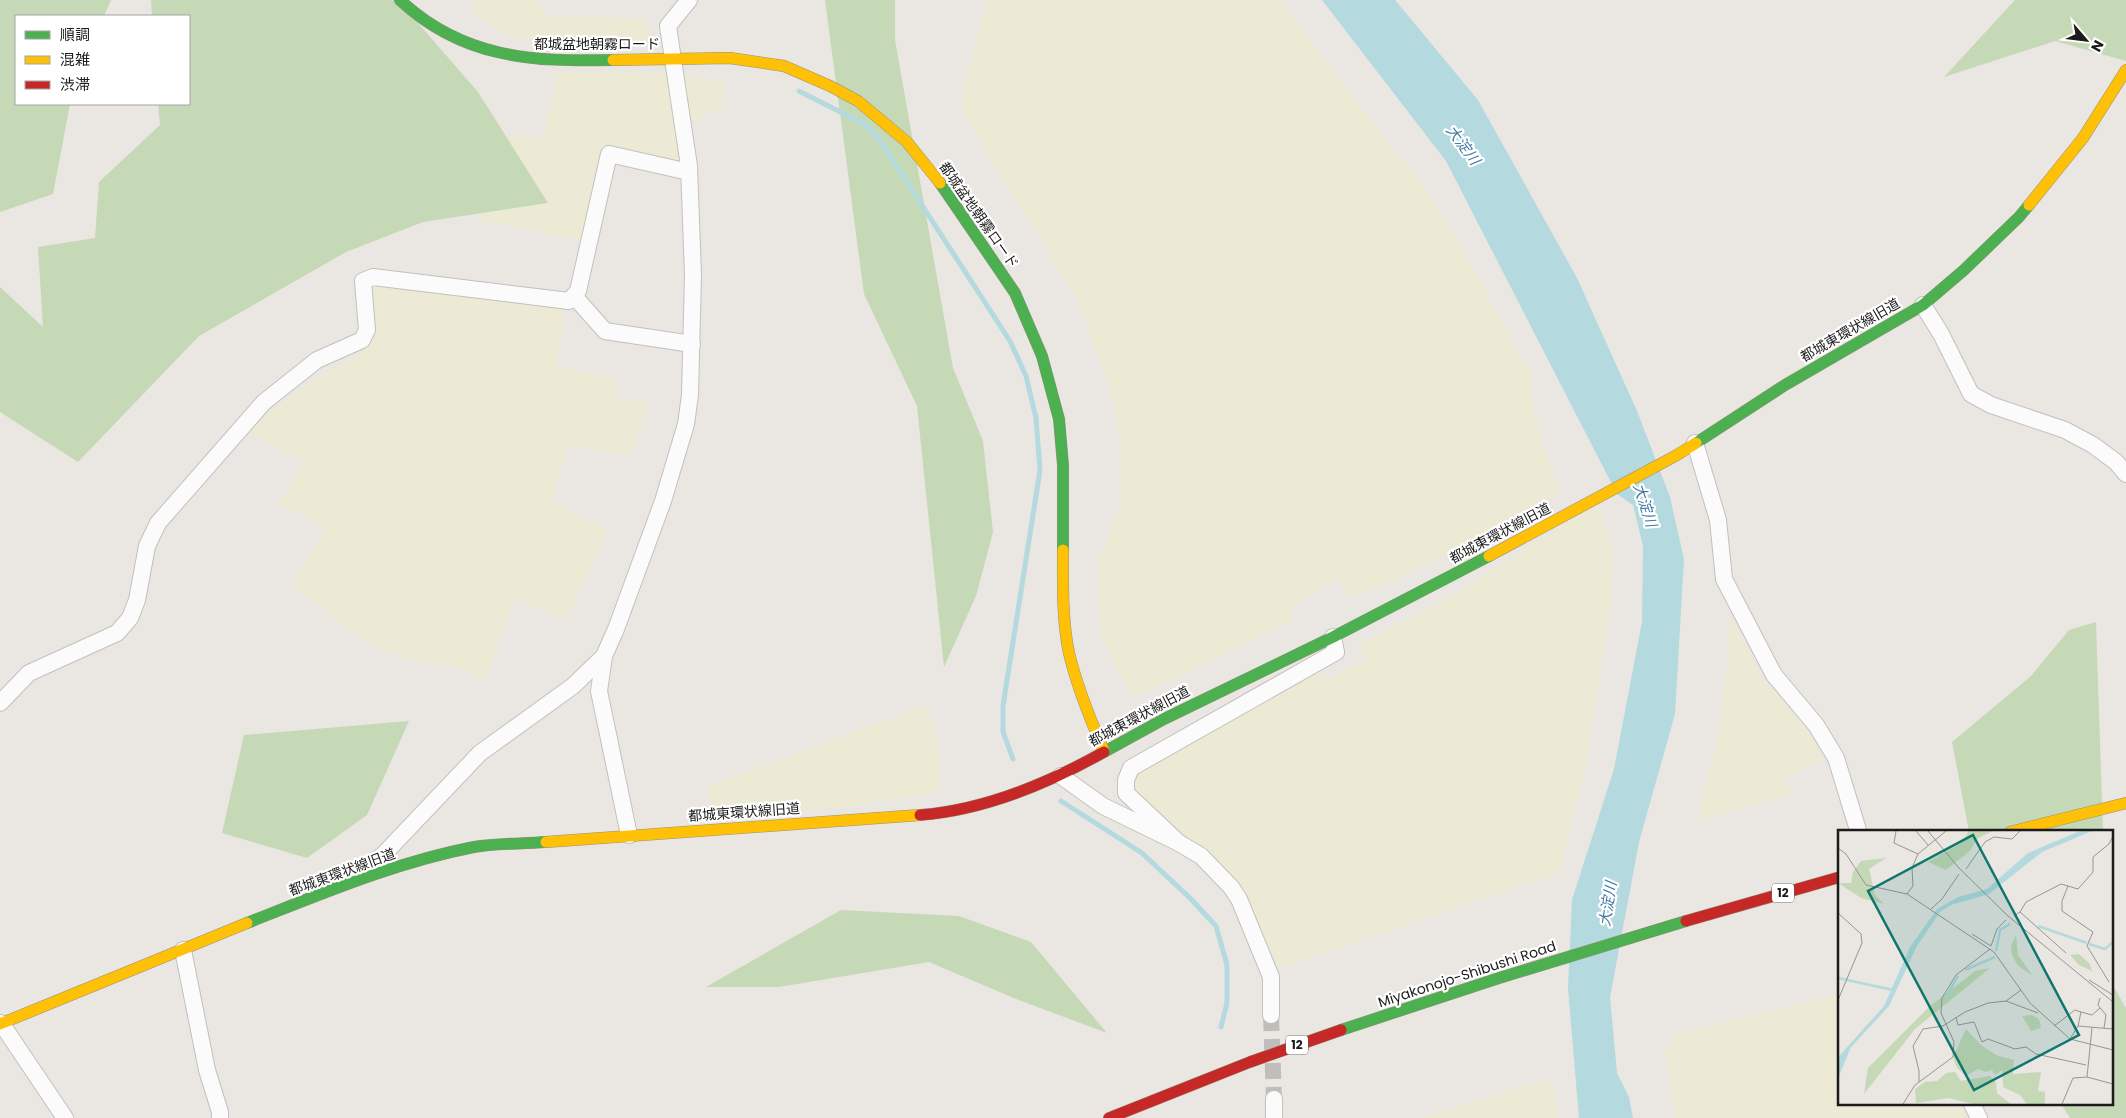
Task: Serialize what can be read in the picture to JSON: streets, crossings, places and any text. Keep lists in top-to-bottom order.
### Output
{
  "streets": {
    "main road": [
      "都城盆地朝霧ロード",
      "都城東環状線旧道",
      "12",
      "Miyakonojo-Shibushi Road"
    ]
  },
  "crossings": [
    ["都城盆地朝霧ロード", "都城東環状線旧道"]
  ],
  "water": ["大淀川"],
  "legend": ["順調", "混雑", "渋滞"],
  "north": "bottom right"
}
